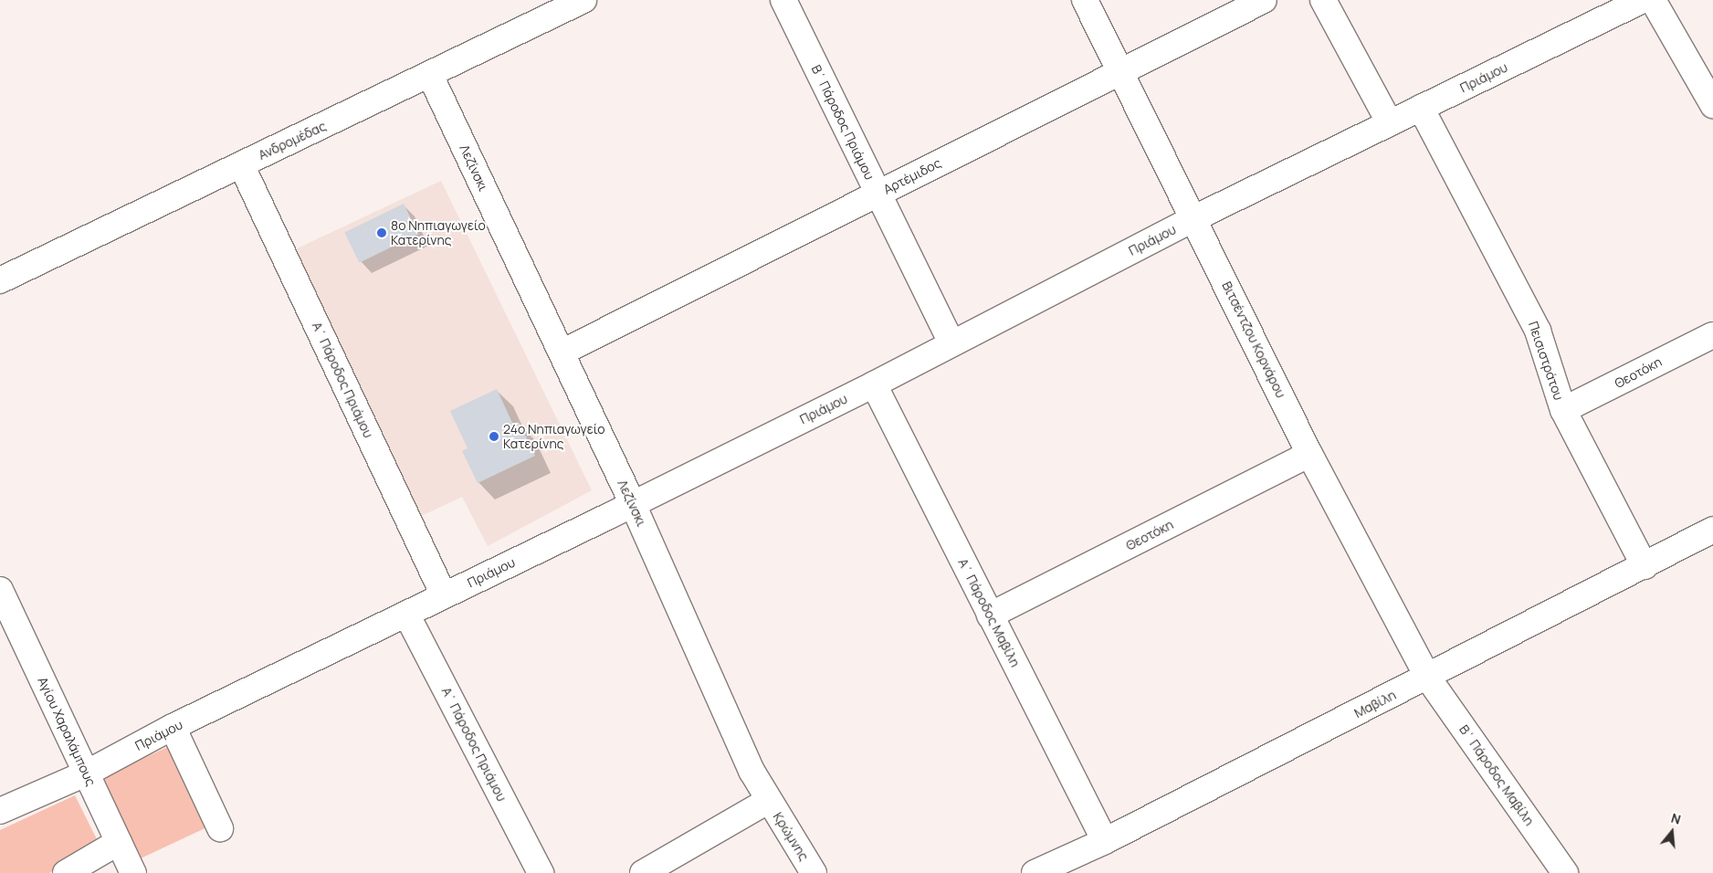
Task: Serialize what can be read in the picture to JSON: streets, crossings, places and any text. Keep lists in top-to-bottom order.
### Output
{
  "streets": {
    "street": [
      "Πριάμου",
      "Β΄ Πάροδος Πριάμου",
      "Ανδρομέδας",
      "Λεζίνσκι",
      "Αρτέμιδος",
      "Βιτσέντζου Κορνάρου",
      "Πεισιστράτου",
      "Θεοτόκη",
      "Α΄ Πάροδος Πριάμου",
      "Α΄ Πάροδος Μαβίλη",
      "Μαβίλη",
      "Αγίου Χαραλάμπους",
      "Β΄ Πάροδος Μαβίλη",
      "Κρώμνης"
    ]
  },
  "crossings": [
    ["Πριάμου", "Β΄ Πάροδος Πριάμου"],
    ["Πριάμου", "Λεζίνσκι"],
    ["Πριάμου", "Βιτσέντζου Κορνάρου"],
    ["Πριάμου", "Πεισιστράτου"],
    ["Πριάμου", "Α΄ Πάροδος Πριάμου"],
    ["Πριάμου", "Α΄ Πάροδος Μαβίλη"],
    ["Πριάμου", "Αγίου Χαραλάμπους"],
    ["Β΄ Πάροδος Πριάμου", "Αρτέμιδος"],
    ["Ανδρομέδας", "Λεζίνσκι"],
    ["Ανδρομέδας", "Α΄ Πάροδος Πριάμου"],
    ["Λεζίνσκι", "Αρτέμιδος"],
    ["Λεζίνσκι", "Κρώμνης"],
    ["Αρτέμιδος", "Βιτσέντζου Κορνάρου"],
    ["Βιτσέντζου Κορνάρου", "Θεοτόκη"],
    ["Βιτσέντζου Κορνάρου", "Μαβίλη"],
    ["Βιτσέντζου Κορνάρου", "Β΄ Πάροδος Μαβίλη"],
    ["Πεισιστράτου", "Θεοτόκη"],
    ["Πεισιστράτου", "Μαβίλη"],
    ["Θεοτόκη", "Α΄ Πάροδος Μαβίλη"],
    ["Α΄ Πάροδος Μαβίλη", "Μαβίλη"],
    ["Μαβίλη", "Β΄ Πάροδος Μαβίλη"]
  ],
  "places": ["8ο Νηπιαγωγείο Κατερίνης", "24ο Νηπιαγωγείο Κατερίνης"],
  "north": "top"
}
